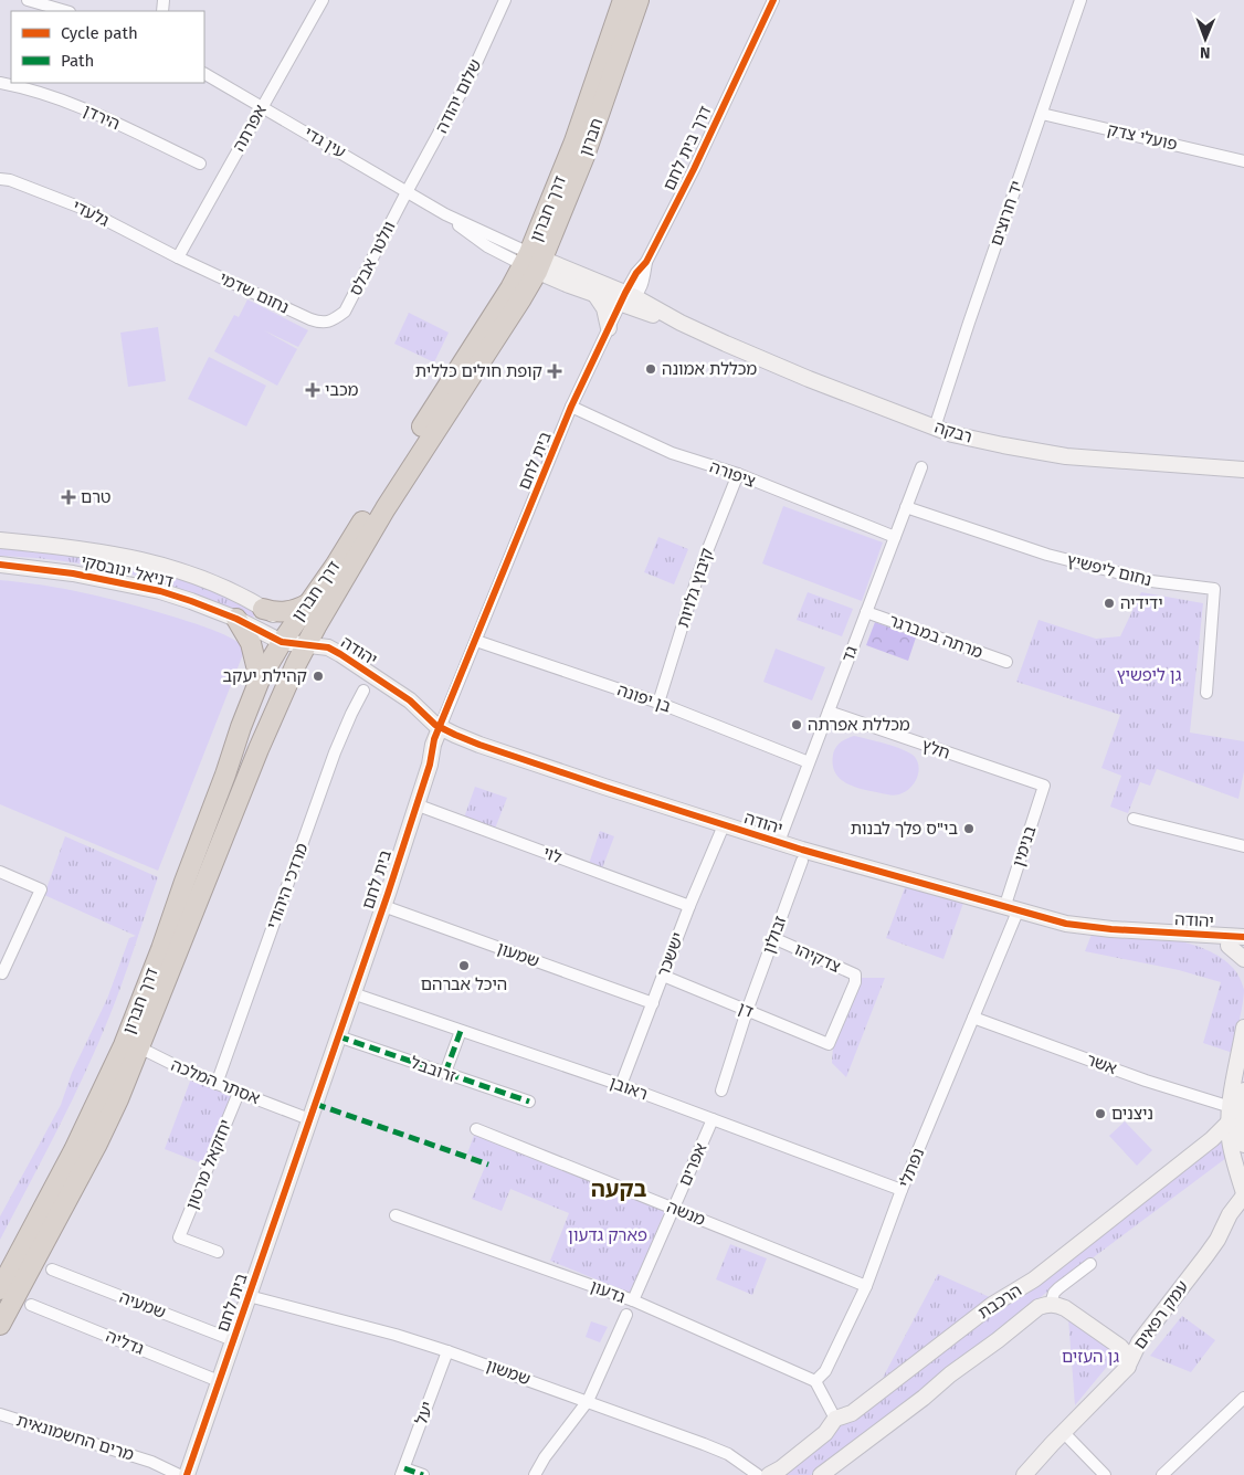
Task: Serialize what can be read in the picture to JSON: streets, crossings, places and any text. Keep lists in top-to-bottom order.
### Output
{
  "streets": {
    "highway": ["חברון", "דרך חברון"],
    "street": [
      "שלום יהודה",
      "הירדן",
      "אפרתה",
      "פועלי צדק",
      "עין גדי",
      "דרך בית לחם",
      "גלעדי",
      "יד חרוצים",
      "וולטר אבלס",
      "נחום שדמי",
      "רבקה",
      "בית לחם",
      "ציפורה",
      "נחום ליפשיץ",
      "דניאל ינובסקי",
      "קיבוץ גלויות",
      "מרתה במברגר",
      "יהודה",
      "גד",
      "בן יפונה",
      "חלץ",
      "בנימין",
      "לוי",
      "מרדכי היהודי",
      "זבולון",
      "שמעון",
      "יששכר",
      "צדקיהו",
      "דן",
      "אשר",
      "זרובבל",
      "אסתר המלכה",
      "ראובן",
      "יחזקאל מרטון",
      "אפרים",
      "נפתלי",
      "מנשה",
      "גדעון",
      "הרכבת",
      "שמעיה",
      "עמק רפאים",
      "גדליה",
      "שמשון",
      "יעל",
      "מרים החשמונאית"
    ]
  },
  "crossings": [
    ["שלום יהודה", "עין גדי"],
    ["שלום יהודה", "וולטר אבלס"],
    ["אפרתה", "עין גדי"],
    ["אפרתה", "גלעדי"],
    ["אפרתה", "נחום שדמי"],
    ["חברון", "עין גדי"],
    ["חברון", "דרך חברון"],
    ["חברון", "רבקה"],
    ["פועלי צדק", "יד חרוצים"],
    ["עין גדי", "דרך חברון"],
    ["עין גדי", "וולטר אבלס"],
    ["עין גדי", "רבקה"],
    ["דרך בית לחם", "רבקה"],
    ["דרך בית לחם", "בית לחם"],
    ["דרך חברון", "רבקה"],
    ["דרך חברון", "דניאל ינובסקי"],
    ["דרך חברון", "יהודה"],
    ["דרך חברון", "אסתר המלכה"],
    ["גלעדי", "נחום שדמי"],
    ["יד חרוצים", "רבקה"],
    ["וולטר אבלס", "נחום שדמי"],
    ["רבקה", "בית לחם"],
    ["בית לחם", "ציפורה"],
    ["בית לחם", "יהודה"],
    ["בית לחם", "בן יפונה"],
    ["בית לחם", "לוי"],
    ["בית לחם", "שמעון"],
    ["בית לחם", "זרובבל"],
    ["בית לחם", "אסתר המלכה"],
    ["בית לחם", "ראובן"],
    ["בית לחם", "שמעיה"],
    ["בית לחם", "גדליה"],
    ["בית לחם", "שמשון"],
    ["ציפורה", "קיבוץ גלויות"],
    ["ציפורה", "גד"],
    ["נחום ליפשיץ", "גד"],
    ["דניאל ינובסקי", "יהודה"],
    ["קיבוץ גלויות", "בן יפונה"],
    ["מרתה במברגר", "גד"],
    ["יהודה", "גד"],
    ["יהודה", "בנימין"],
    ["יהודה", "יששכר"],
    ["יהודה", "נפתלי"],
    ["גד", "בן יפונה"],
    ["גד", "חלץ"],
    ["חלץ", "בנימין"],
    ["בנימין", "נפתלי"],
    ["לוי", "יששכר"],
    ["מרדכי היהודי", "אסתר המלכה"],
    ["זבולון", "צדקיהו"],
    ["זבולון", "דן"],
    ["שמעון", "יששכר"],
    ["יששכר", "דן"],
    ["יששכר", "ראובן"],
    ["צדקיהו", "דן"],
    ["אשר", "נפתלי"],
    ["אשר", "הרכבת"],
    ["אסתר המלכה", "יחזקאל מרטון"],
    ["ראובן", "אפרים"],
    ["ראובן", "נפתלי"],
    ["אפרים", "מנשה"],
    ["אפרים", "גדעון"],
    ["נפתלי", "מנשה"],
    ["נפתלי", "גדעון"],
    ["שמשון", "יעל"]
  ],
  "districts": ["בקעה"],
  "parks": ["גן ליפשיץ", "פארק גדעון", "גן העזים"],
  "places": {
    "other": [
      "מכללת אמונה",
      "ידידיה",
      "קהילת יעקב",
      "מכללת אפרתה",
      "בי\"ס פלך לבנות",
      "היכל אברהם",
      "ניצנים"
    ],
    "health": ["קופת חולים כללית", "מכבי", "טרם"]
  },
  "legend": ["Cycle path", "Path"],
  "north": "bottom"
}
